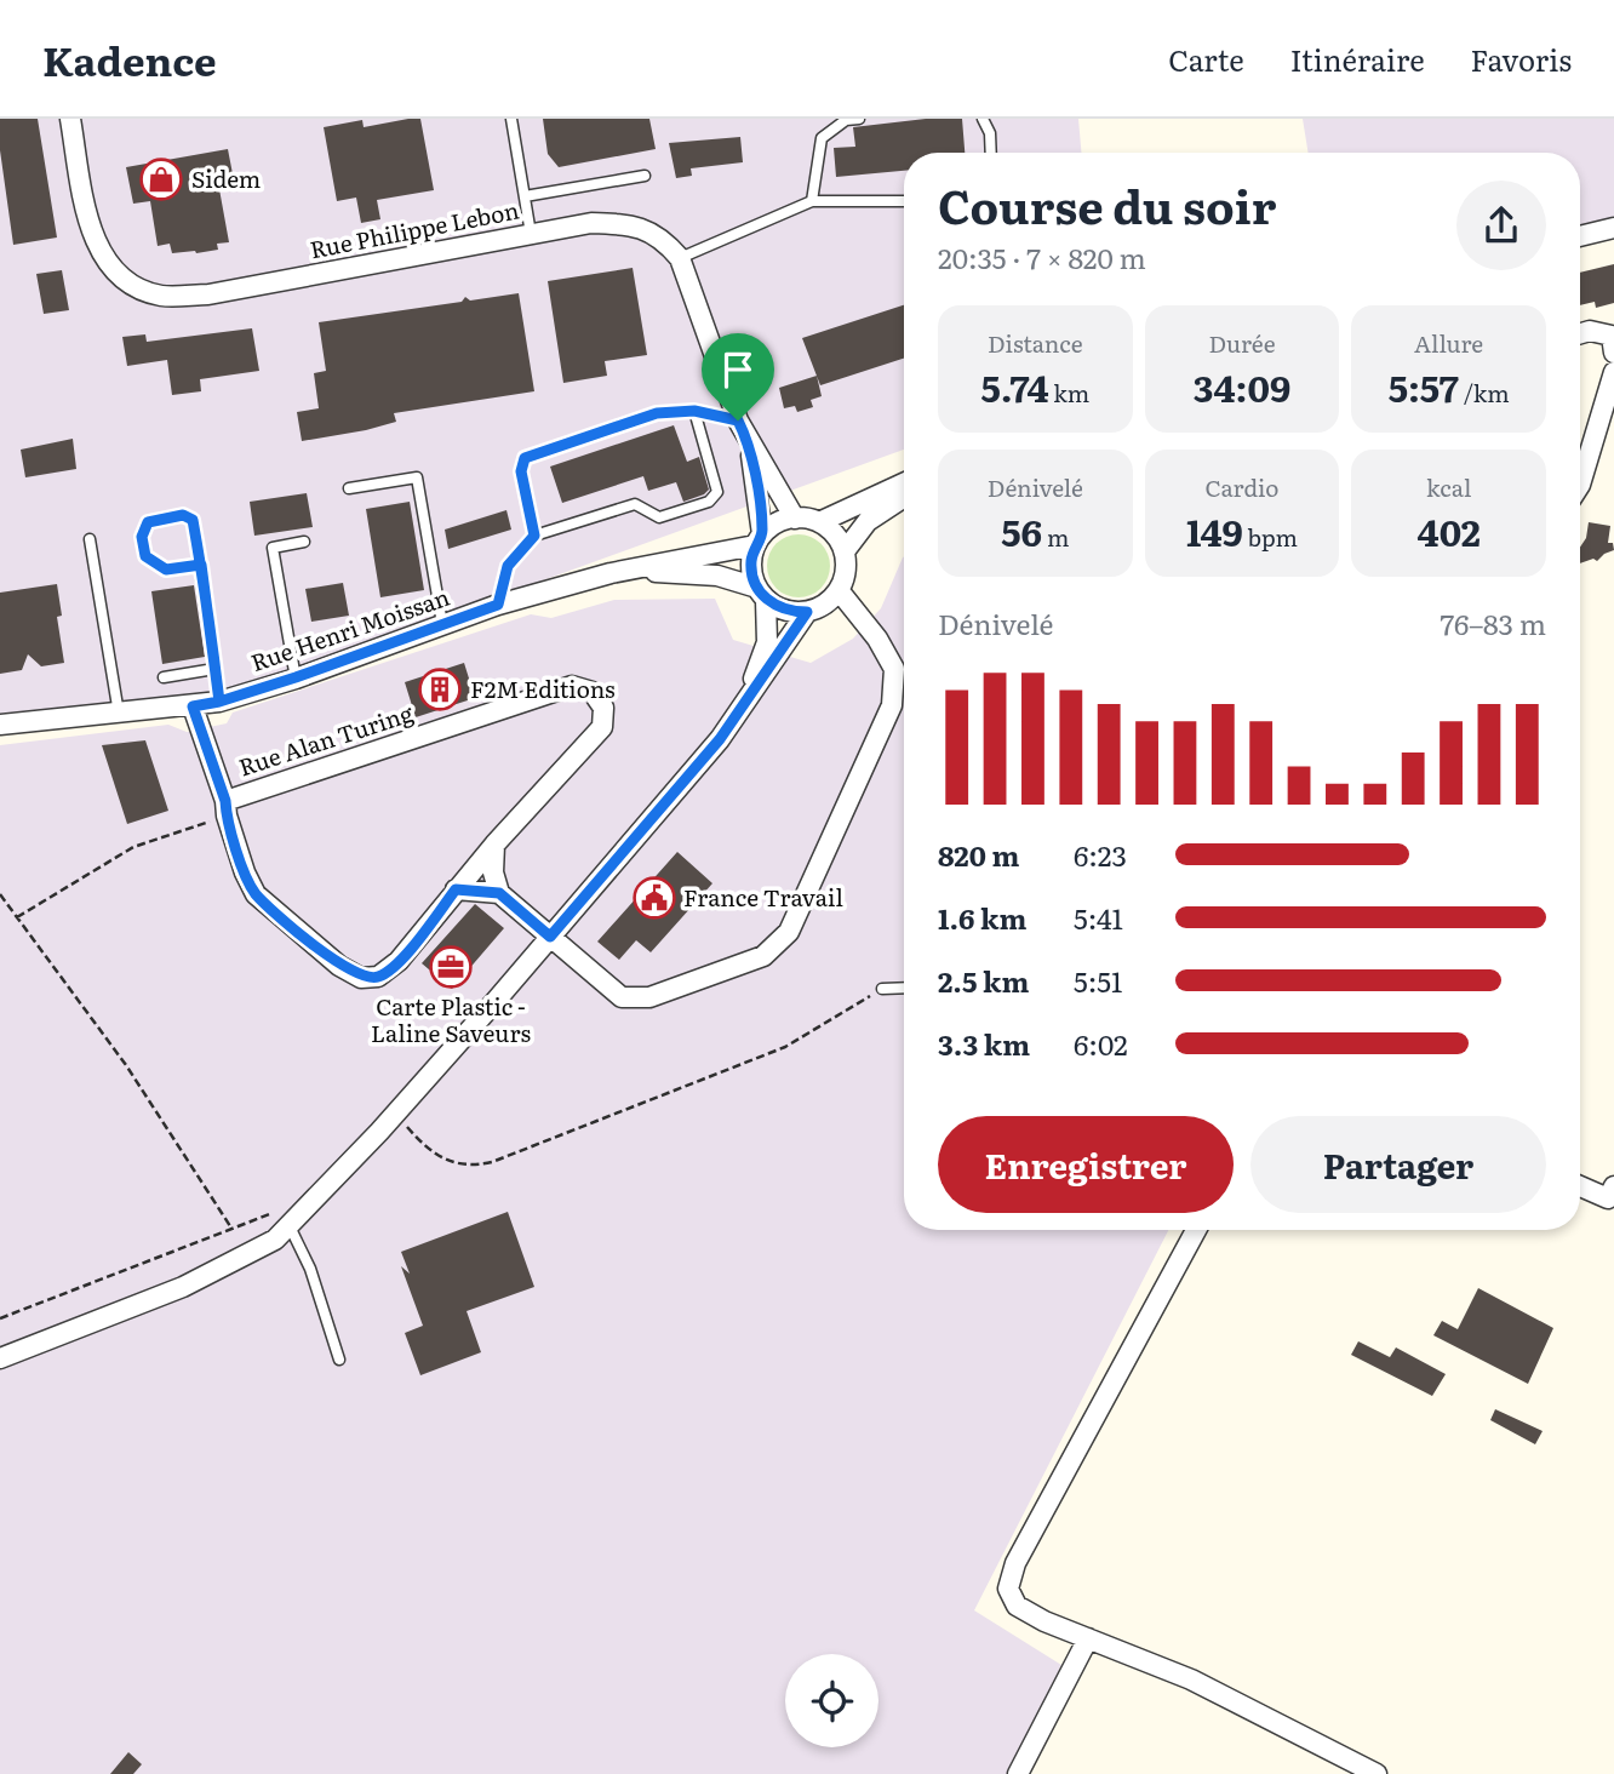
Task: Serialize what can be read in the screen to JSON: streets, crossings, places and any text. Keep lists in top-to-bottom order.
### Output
{
  "streets": {
    "street": ["Rue Philippe Lebon", "Rue Henri Moissan", "Rue Alan Turing"]
  },
  "crossings": [
    ["Rue Philippe Lebon", "Rue Henri Moissan"],
    ["Rue Henri Moissan", "Rue Alan Turing"]
  ],
  "places": {
    "shop": ["Sidem"],
    "building": ["F2M Editions"],
    "public building": ["France Travail"],
    "office": ["Carte Plastic - Laline Saveurs"]
  },
  "page": {
    "header": "Kadence",
    "nav": ["Carte", "Itinéraire", "Favoris"],
    "heading": ["Course du soir", "20:35 · 7 × 820 m"],
    "stats": [
      ["Distance", "5.74 km"],
      ["Durée", "34:09"],
      ["Allure", "5:57 /km"],
      ["Dénivelé", "56 m"],
      ["Cardio", "149 bpm"],
      ["kcal", "402"]
    ],
    "chart": ["Dénivelé", "76–83 m"],
    "list": [
      {
        "name": "820 m",
        "note": "6:23"
      },
      {
        "name": "1.6 km",
        "note": "5:41"
      },
      {
        "name": "2.5 km",
        "note": "5:51"
      },
      {
        "name": "3.3 km",
        "note": "6:02"
      }
    ],
    "buttons": ["Enregistrer", "Partager"]
  }
}
